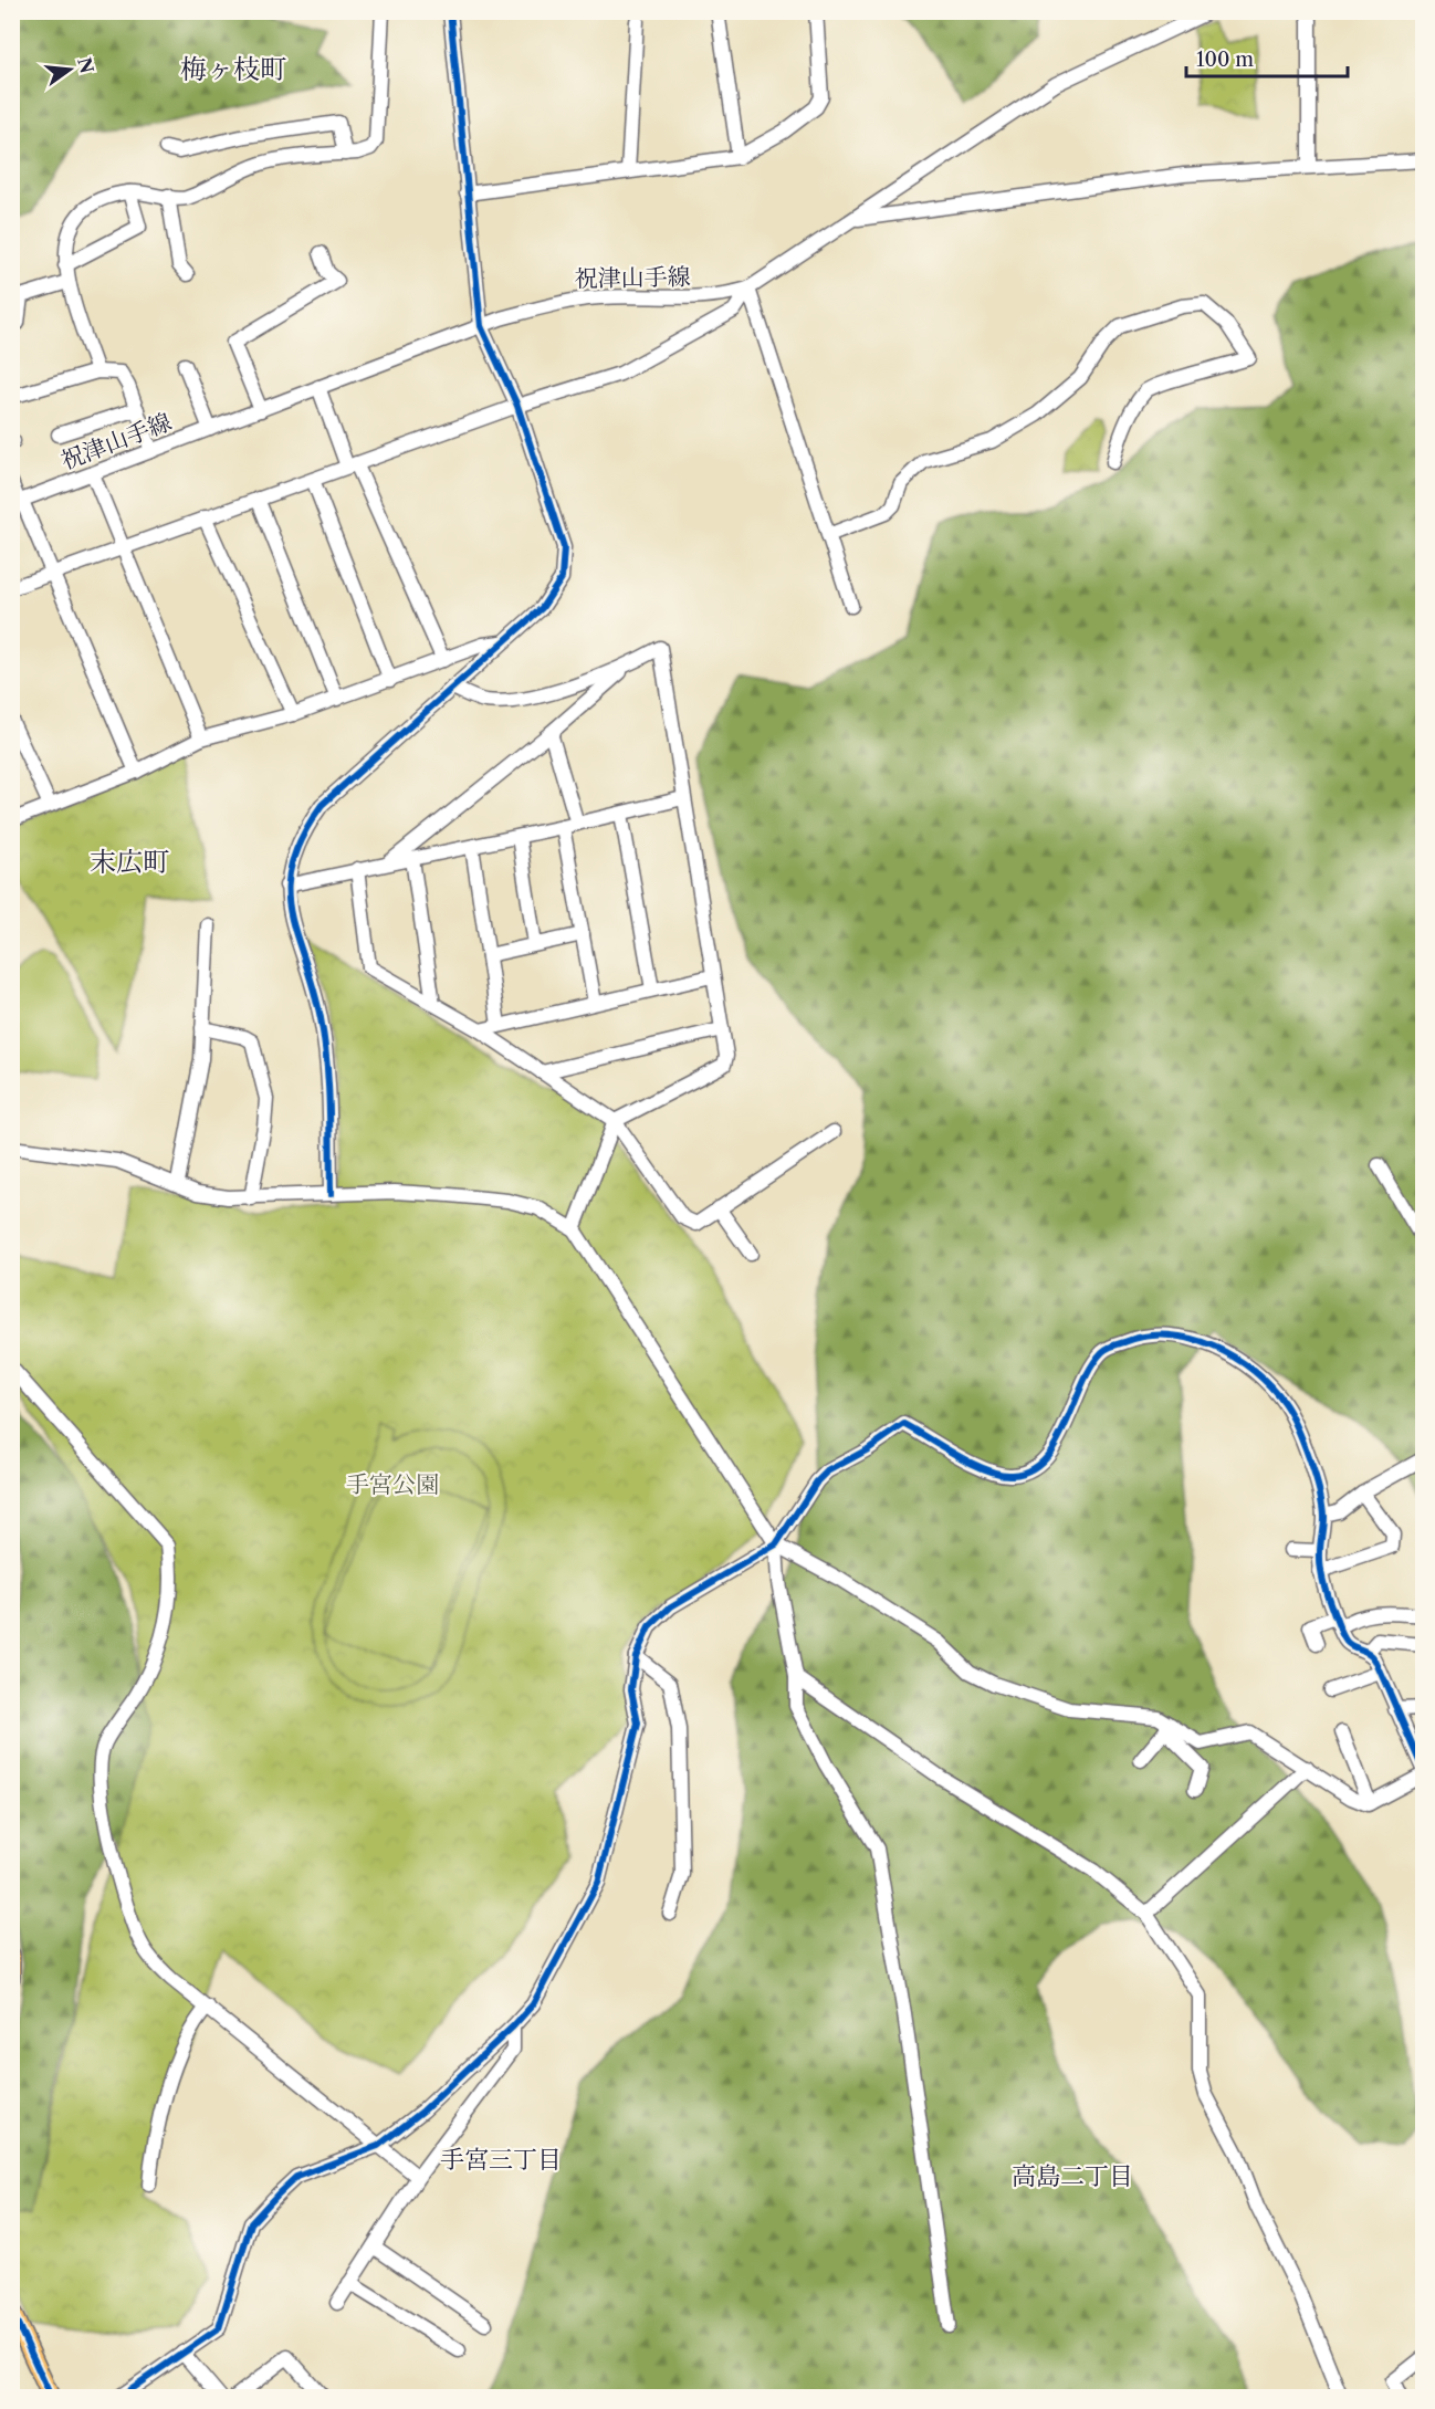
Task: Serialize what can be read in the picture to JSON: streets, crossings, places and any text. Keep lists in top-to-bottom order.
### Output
{
  "streets": {
    "street": ["祝津山手線"]
  },
  "districts": [
    "梅ヶ枝町",
    "末広町",
    "手宮三丁目",
    "高島二丁目"
  ],
  "parks": ["手宮公園"],
  "scale_bar": "100 m",
  "north": "right"
}
